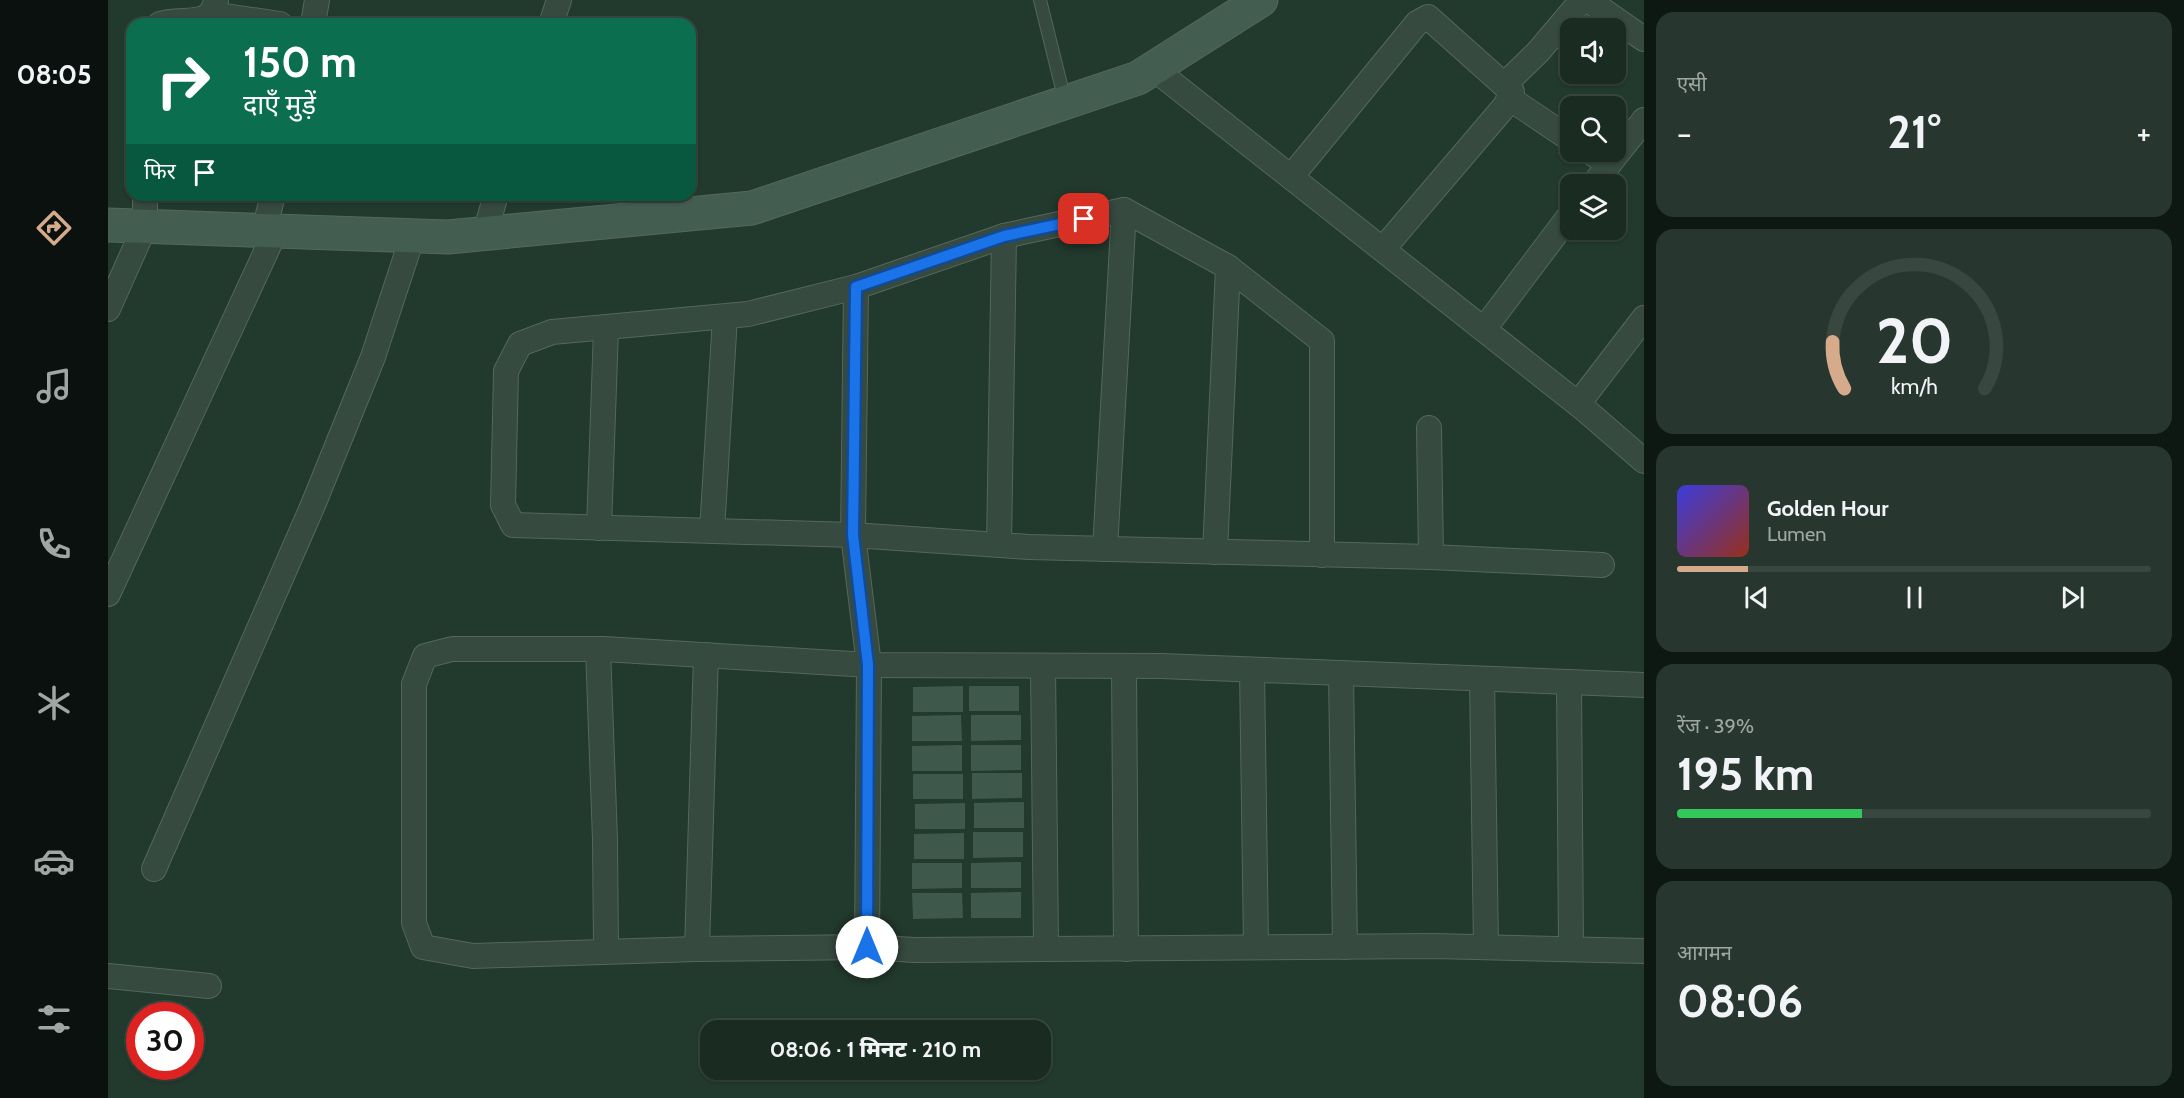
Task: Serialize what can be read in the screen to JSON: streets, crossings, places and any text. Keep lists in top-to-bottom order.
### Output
{
  "page": {
    "tabs": "08:05",
    "tile": [
      "एसी",
      ["रेंज · 39%", "195 km"],
      ["आगमन", "08:06"]
    ],
    "turn": ["150 m", "दाएँ मुड़ें"],
    "heat": ["−", "21°", "+"],
    "then": "फिर",
    "song": ["Golden Hour", "Lumen"],
    "limit": "30",
    "trip": "08:06 · 1 मिनट · 210 m",
    "gauge": ["20", "km/h"]
  }
}
